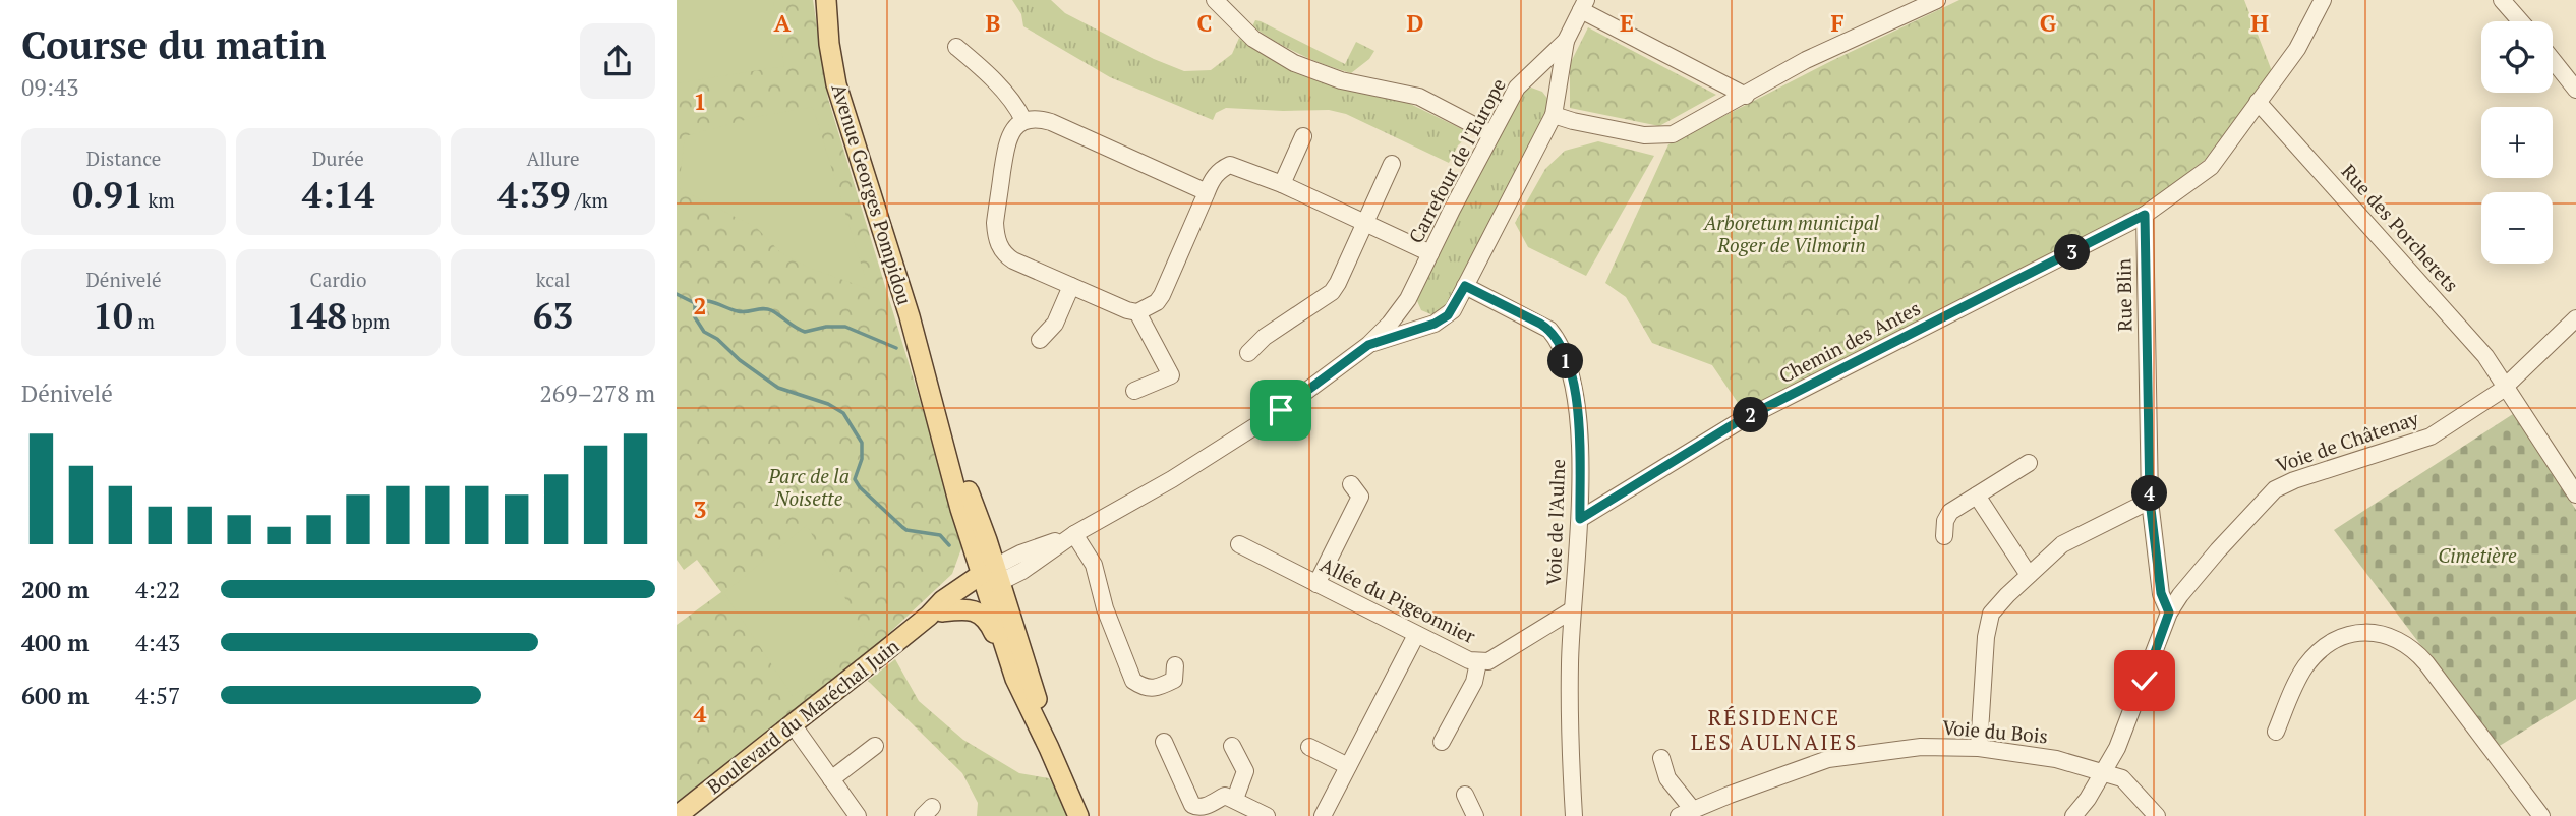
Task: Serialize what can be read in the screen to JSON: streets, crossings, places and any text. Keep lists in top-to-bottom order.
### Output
{
  "streets": {
    "main road": ["Avenue Georges Pompidou", "Boulevard du Maréchal Juin"],
    "street": [
      "Carrefour de l'Europe",
      "Rue des Porcherets",
      "Rue Blin",
      "Chemin des Antes",
      "Voie de Châtenay",
      "Voie de l'Aulne",
      "Allée du Pigeonnier",
      "Voie du Bois"
    ]
  },
  "crossings": [
    ["Carrefour de l'Europe", "Boulevard du Maréchal Juin"],
    ["Avenue Georges Pompidou", "Boulevard du Maréchal Juin"],
    ["Rue des Porcherets", "Voie de Châtenay"],
    ["Rue Blin", "Chemin des Antes"],
    ["Rue Blin", "Voie de Châtenay"],
    ["Chemin des Antes", "Voie de l'Aulne"],
    ["Voie de Châtenay", "Voie du Bois"],
    ["Voie de l'Aulne", "Allée du Pigeonnier"]
  ],
  "districts": ["RÉSIDENCE LES AULNAIES"],
  "parks": ["Arboretum municipal Roger de Vilmorin", "Parc de la Noisette", "Cimetière"],
  "page": {
    "heading": ["Course du matin", "09:43"],
    "map_buttons": ["+", "−"],
    "stats": [
      ["Distance", "0.91 km"],
      ["Durée", "4:14"],
      ["Allure", "4:39 /km"],
      ["Dénivelé", "10 m"],
      ["Cardio", "148 bpm"],
      ["kcal", "63"]
    ],
    "pins": [
      "3",
      "1",
      "2",
      "4"
    ],
    "chart": ["Dénivelé", "269–278 m"],
    "list": [
      {
        "name": "200 m",
        "note": "4:22"
      },
      {
        "name": "400 m",
        "note": "4:43"
      },
      {
        "name": "600 m",
        "note": "4:57"
      }
    ]
  },
  "grid": {
    "columns": [
      "A",
      "B",
      "C",
      "D",
      "E",
      "F",
      "G",
      "H"
    ],
    "rows": [
      "1",
      "2",
      "3",
      "4"
    ]
  }
}
